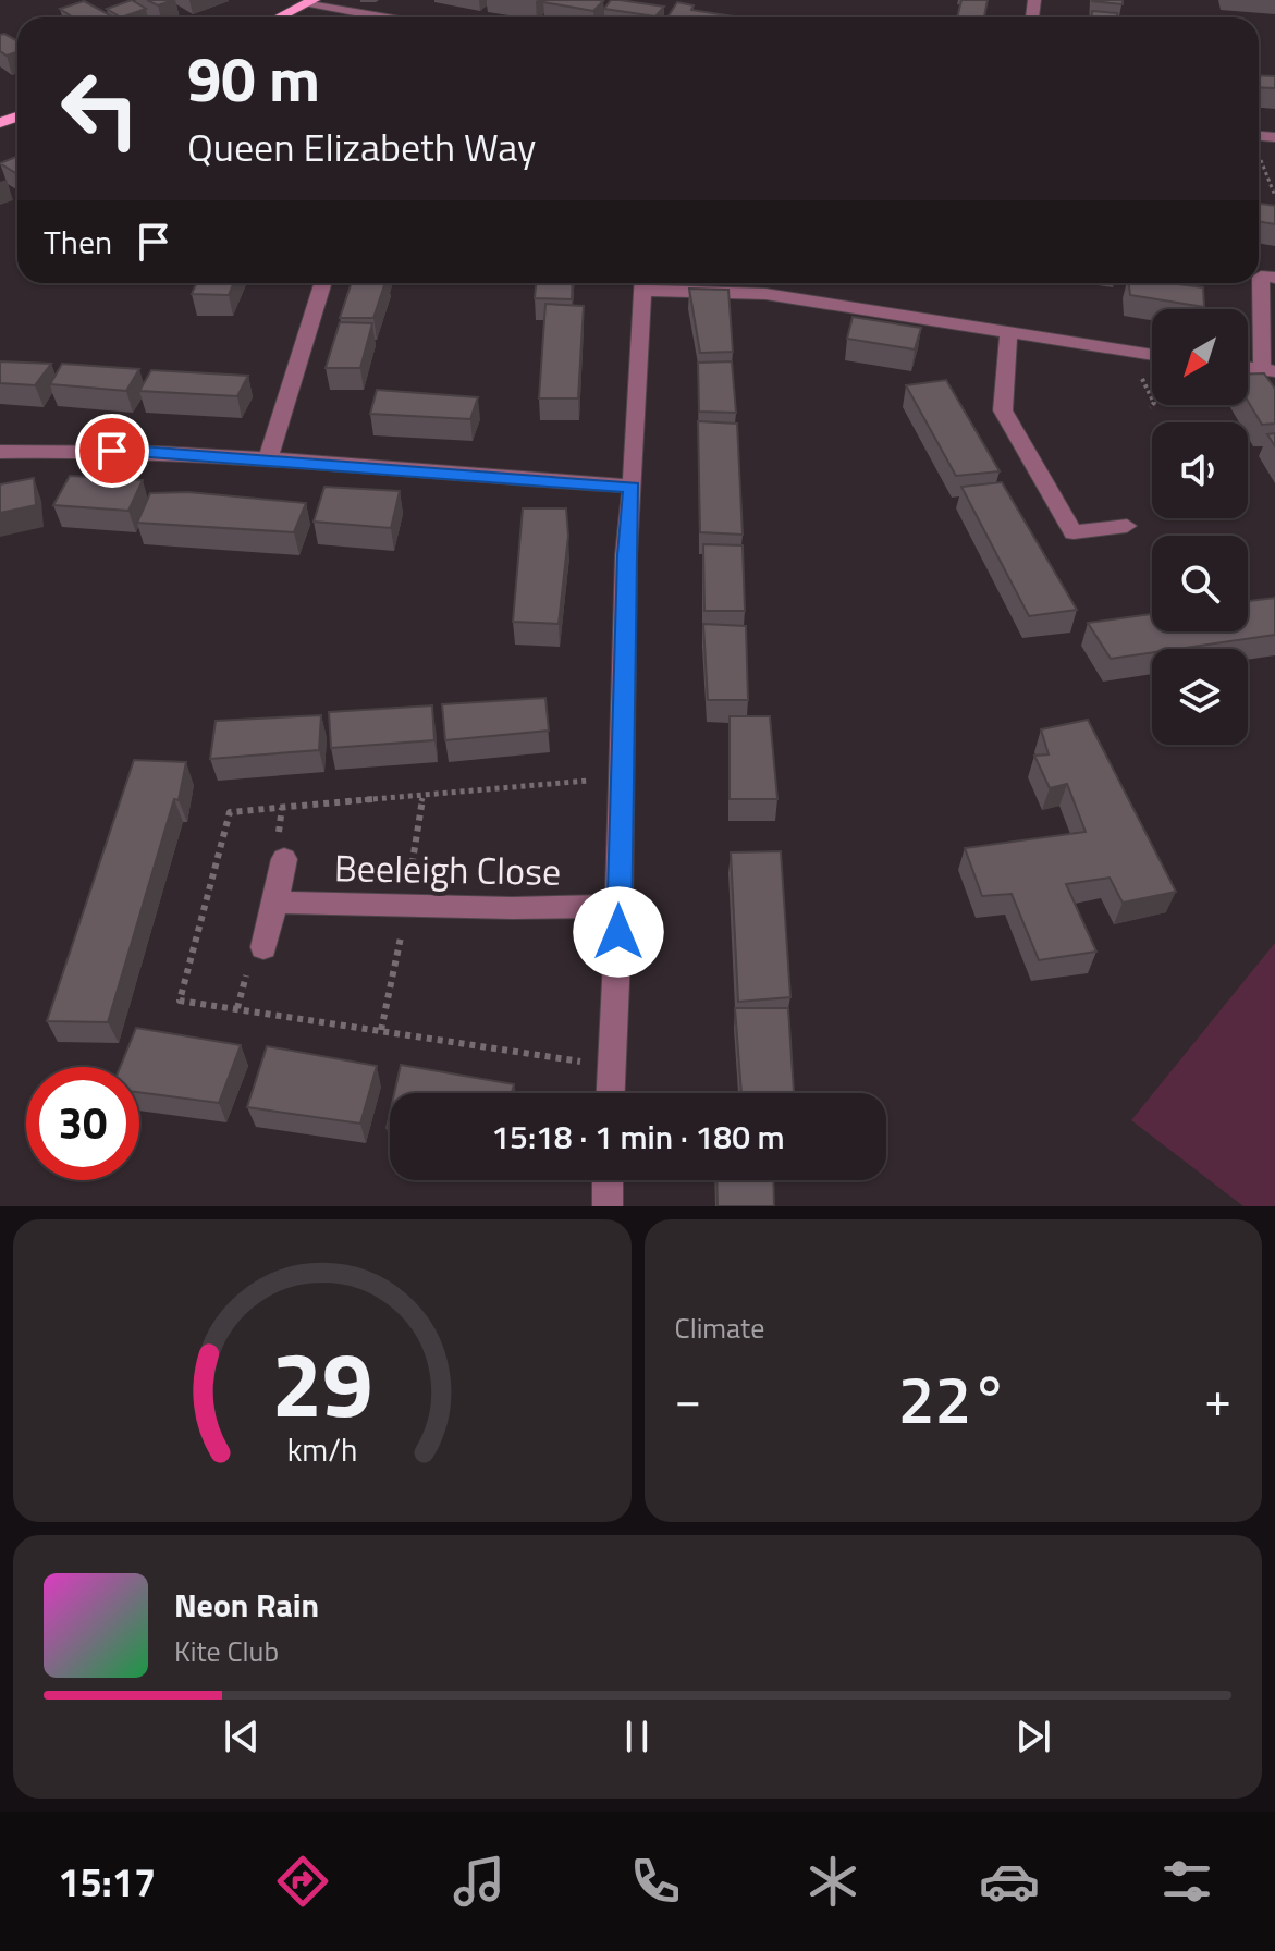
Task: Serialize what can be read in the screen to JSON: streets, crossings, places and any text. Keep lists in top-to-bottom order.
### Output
{
  "streets": {
    "street": ["Beeleigh Close"]
  },
  "north": "bottom left",
  "page": {
    "turn": ["90 m", "Queen Elizabeth Way"],
    "then": "Then",
    "limit": "30",
    "trip": "15:18 · 1 min · 180 m",
    "tile": "Climate",
    "heat": ["−", "22°", "+"],
    "song": ["Neon Rain", "Kite Club"],
    "tabs": "15:17",
    "gauge": ["29", "km/h"]
  }
}
